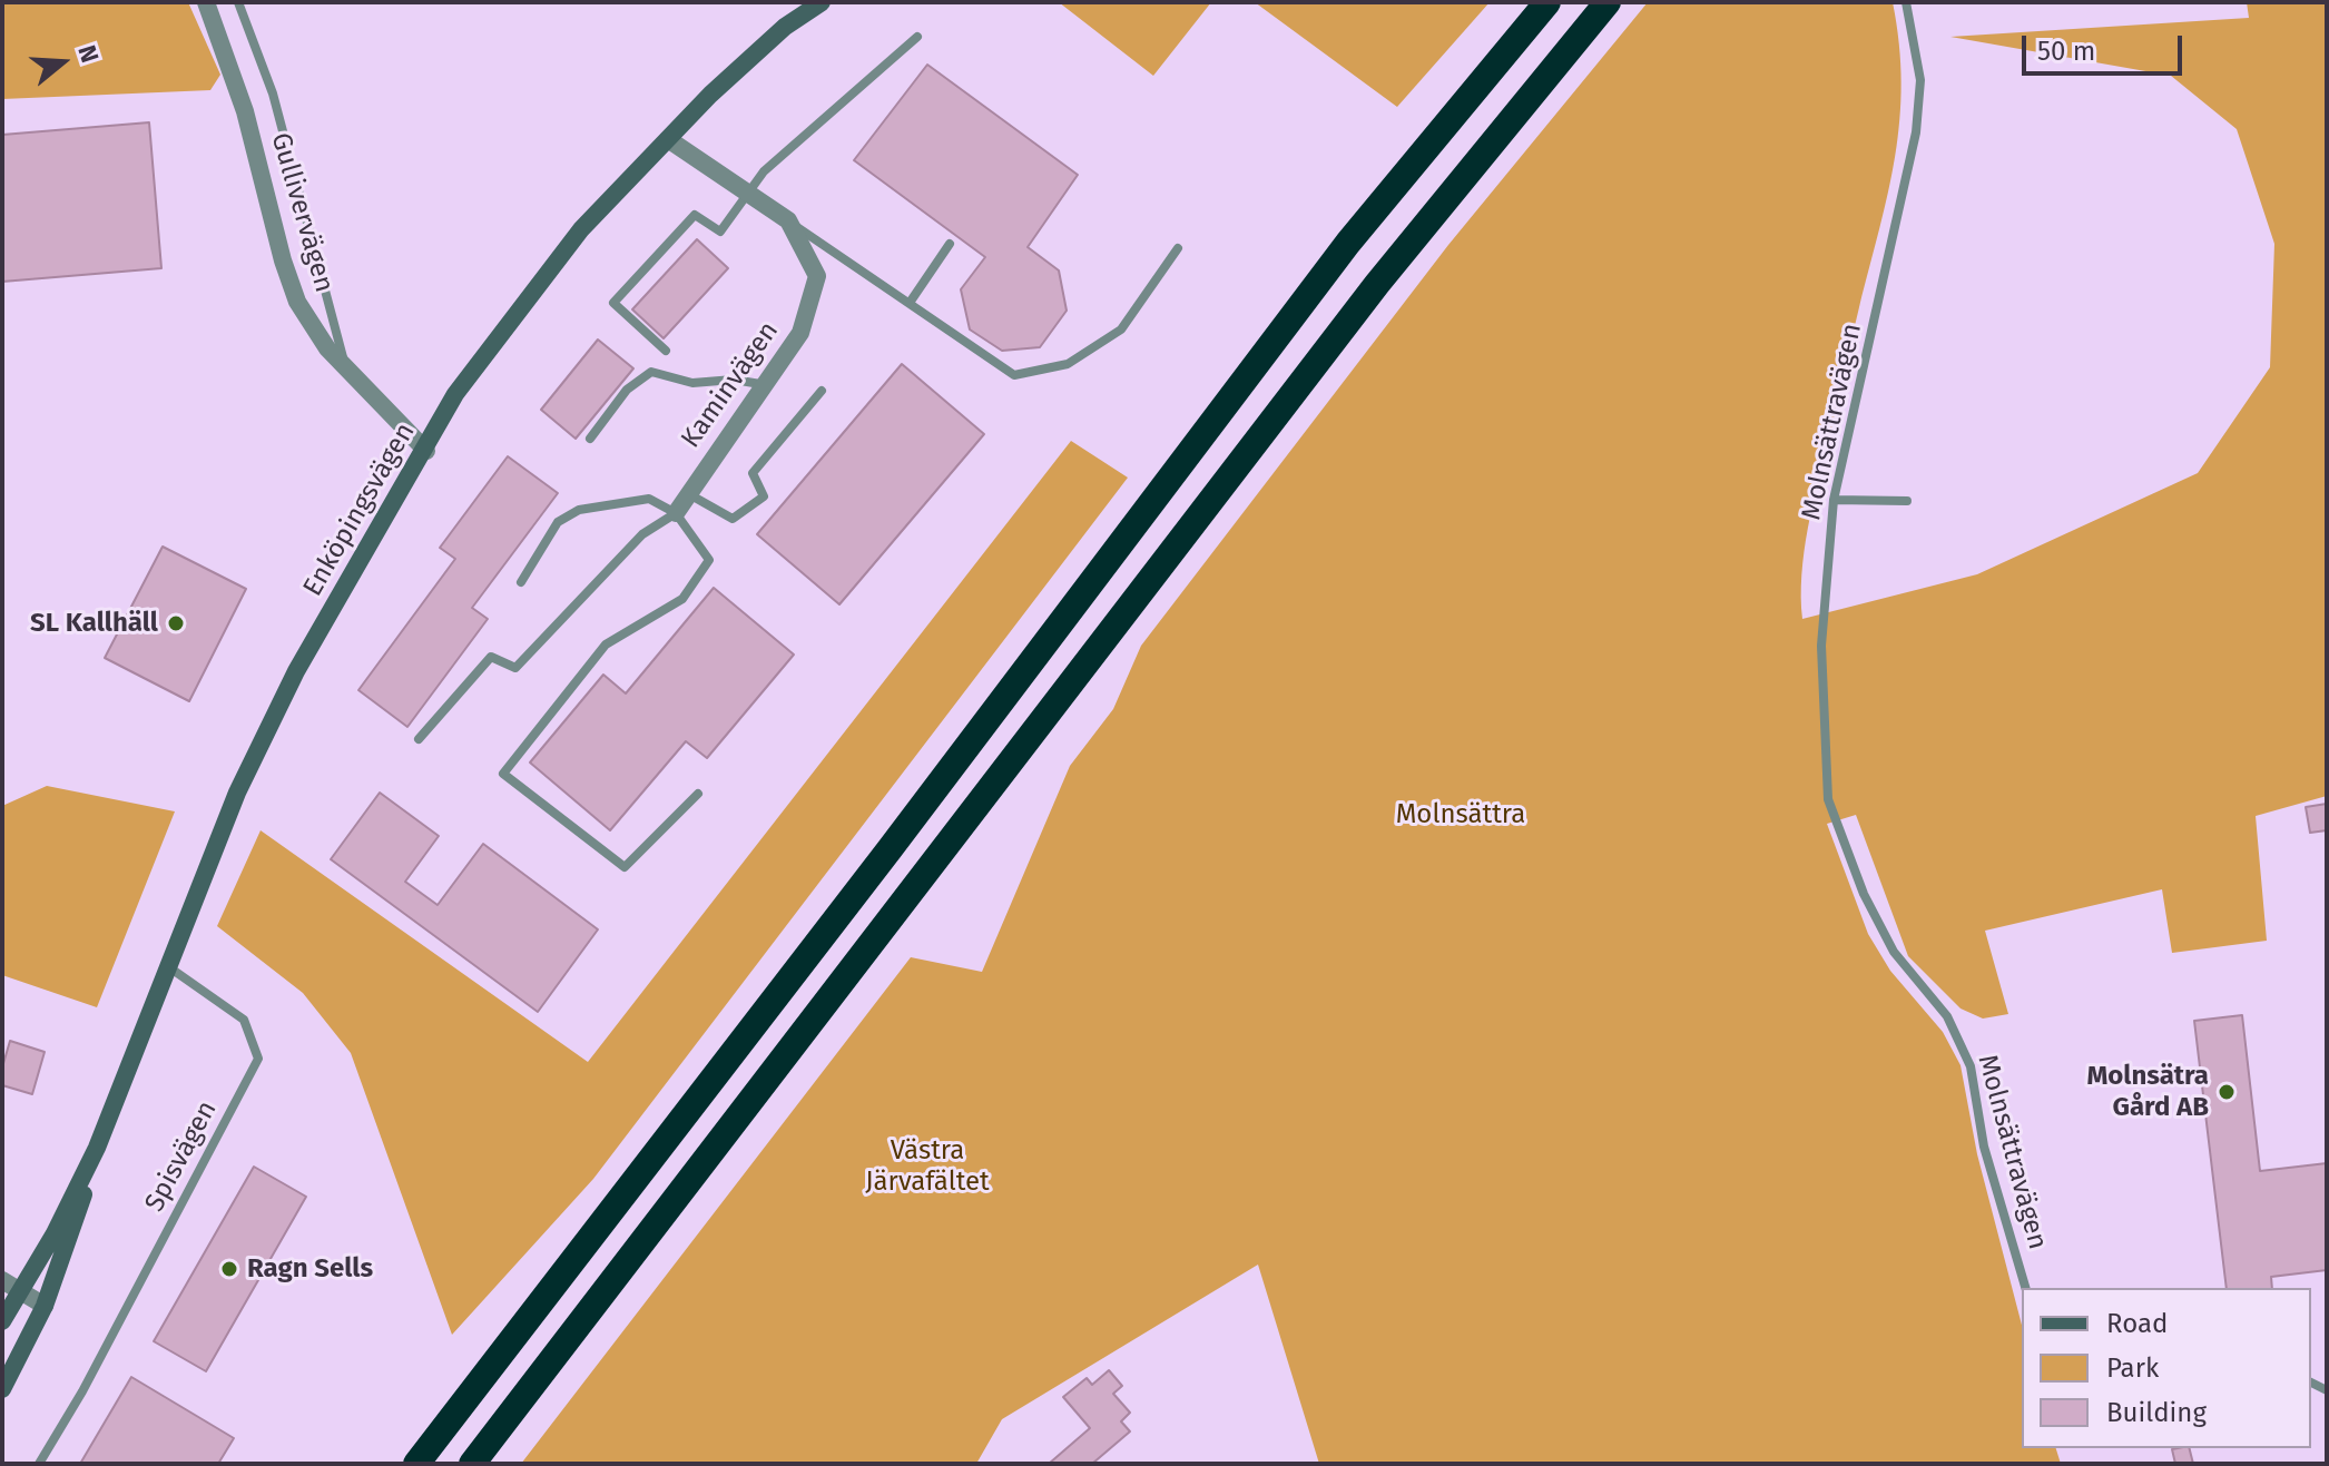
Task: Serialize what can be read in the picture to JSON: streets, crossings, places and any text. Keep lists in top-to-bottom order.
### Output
{
  "streets": {
    "street": ["Gullivervägen", "Kaminvägen", "Enköpingsvägen"],
    "lane": ["Molnsättravägen", "Spisvägen"]
  },
  "crossings": [
    ["Gullivervägen", "Enköpingsvägen"],
    ["Kaminvägen", "Enköpingsvägen"],
    ["Enköpingsvägen", "Spisvägen"]
  ],
  "parks": ["Molnsättra", "Västra Järvafältet"],
  "places": ["SL Kallhäll", "Molnsätra Gård AB", "Ragn Sells"],
  "legend": ["Road", "Park", "Building"],
  "scale_bar": "50 m",
  "north": "right"
}
